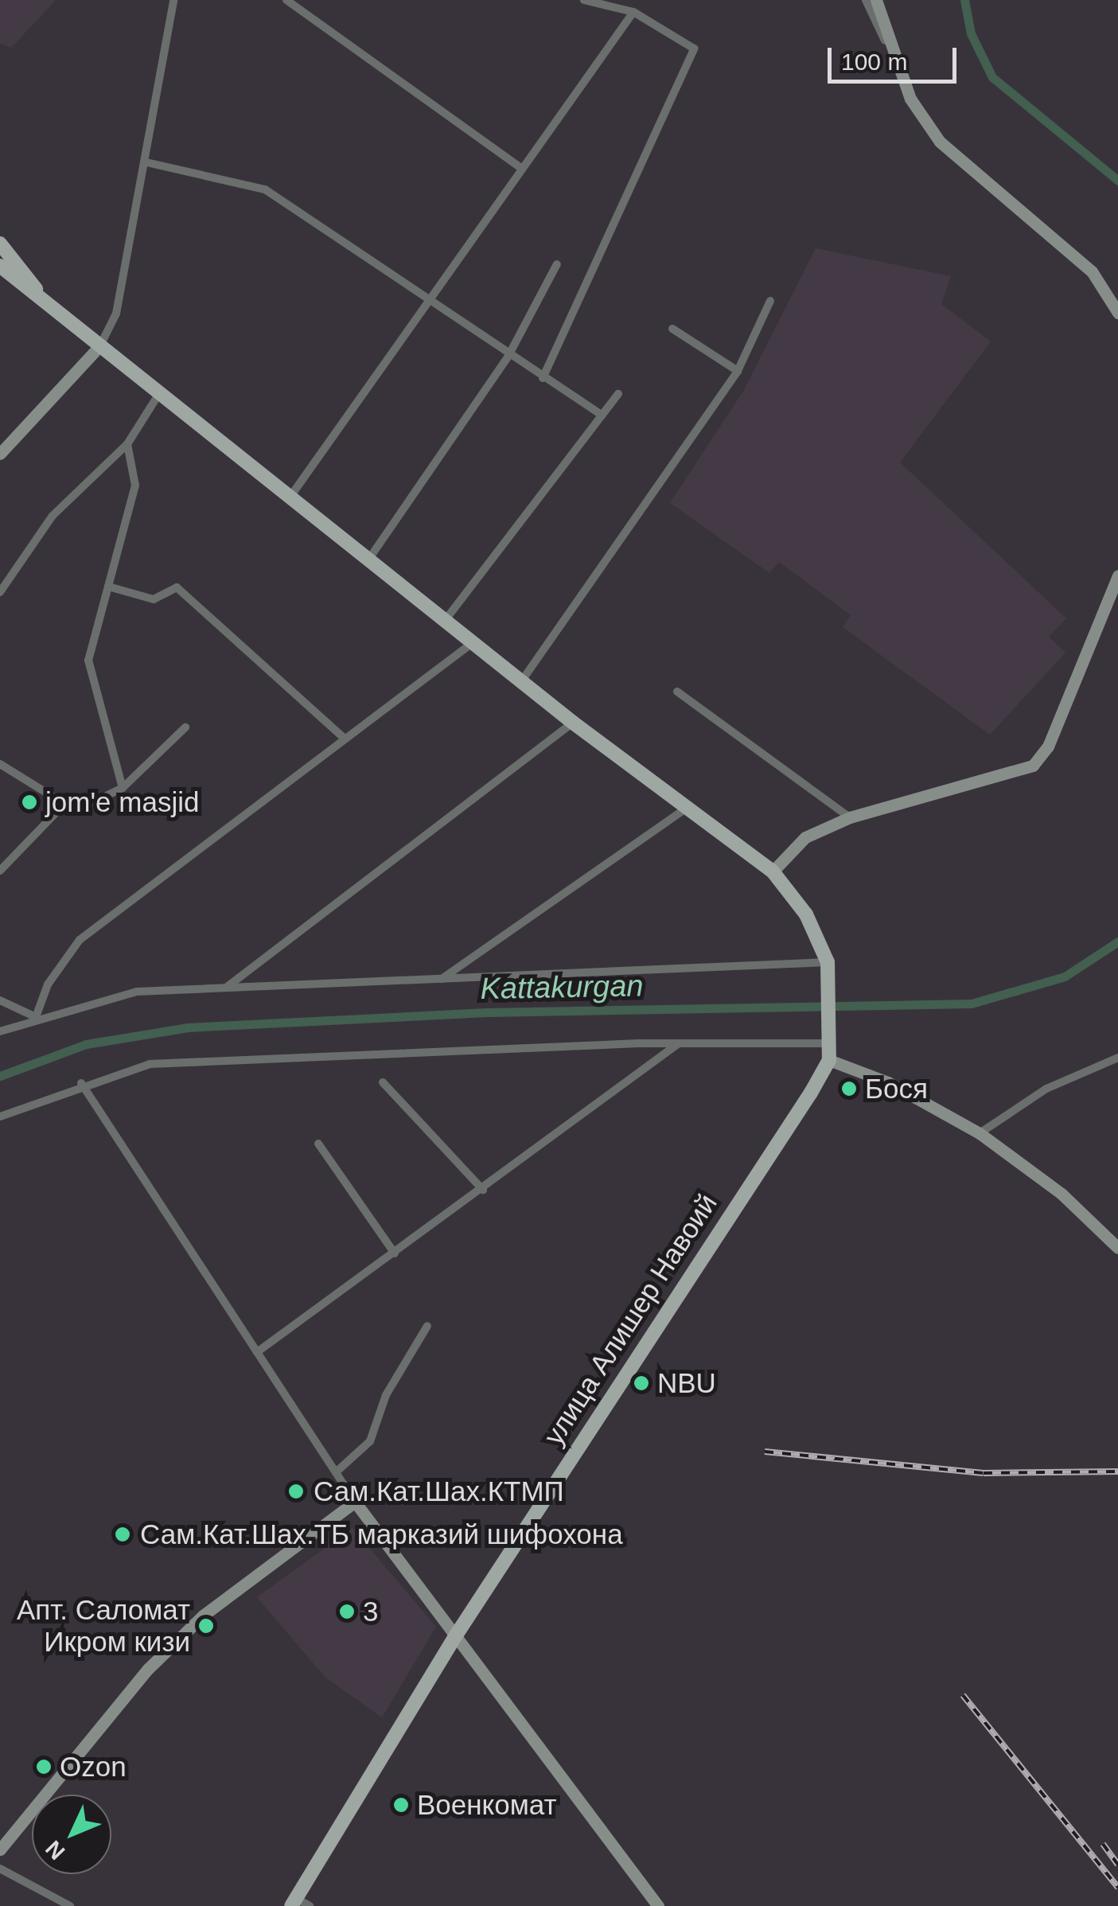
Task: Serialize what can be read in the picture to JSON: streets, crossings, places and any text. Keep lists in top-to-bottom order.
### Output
{
  "streets": {
    "main road": ["улица Алишер Навоий"]
  },
  "water": ["Kattakurgan"],
  "places": [
    "jom'e masjid",
    "Бося",
    "NBU",
    "Сам.Кат.Шах.КТМП",
    "Сам.Кат.Шах.ТБ марказий шифохона",
    "3",
    "Апт. Саломат Икром кизи",
    "Ozon",
    "Военкомат"
  ],
  "scale_bar": "100 m",
  "north": "bottom left"
}
